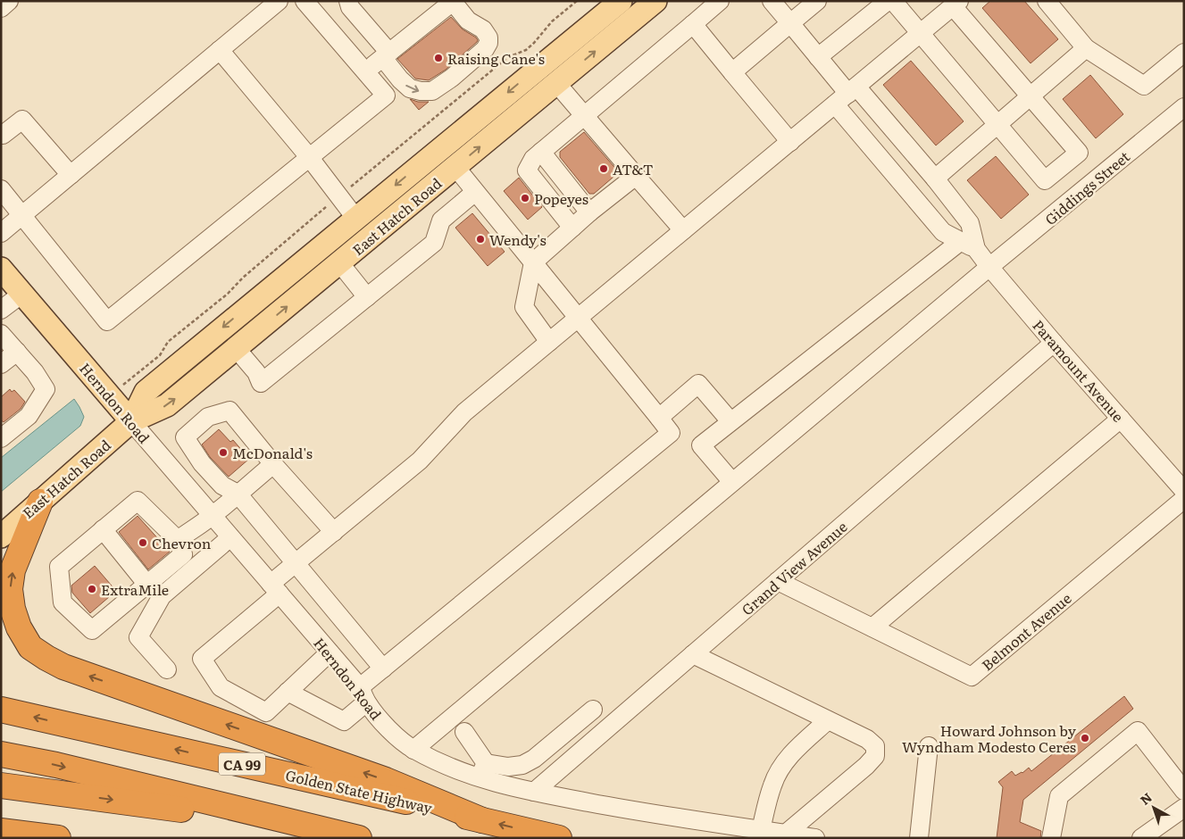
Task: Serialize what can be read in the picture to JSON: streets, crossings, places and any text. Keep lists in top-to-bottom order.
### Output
{
  "streets": {
    "highway": ["CA 99", "Golden State Highway"],
    "main road": ["East Hatch Road", "Herndon Road"],
    "street": [
      "Giddings Street",
      "Paramount Avenue",
      "Grand View Avenue",
      "Belmont Avenue"
    ]
  },
  "crossings": [
    ["Giddings Street", "Paramount Avenue"],
    ["Giddings Street", "Herndon Road"],
    ["East Hatch Road", "Herndon Road"],
    ["Paramount Avenue", "Grand View Avenue"],
    ["Herndon Road", "Grand View Avenue"],
    ["Grand View Avenue", "Belmont Avenue"]
  ],
  "places": [
    "Raising Cane's",
    "AT&T",
    "Popeyes",
    "Wendy's",
    "McDonald's",
    "Chevron",
    "ExtraMile",
    "Howard Johnson by Wyndham Modesto Ceres"
  ],
  "north": "top left"
}
